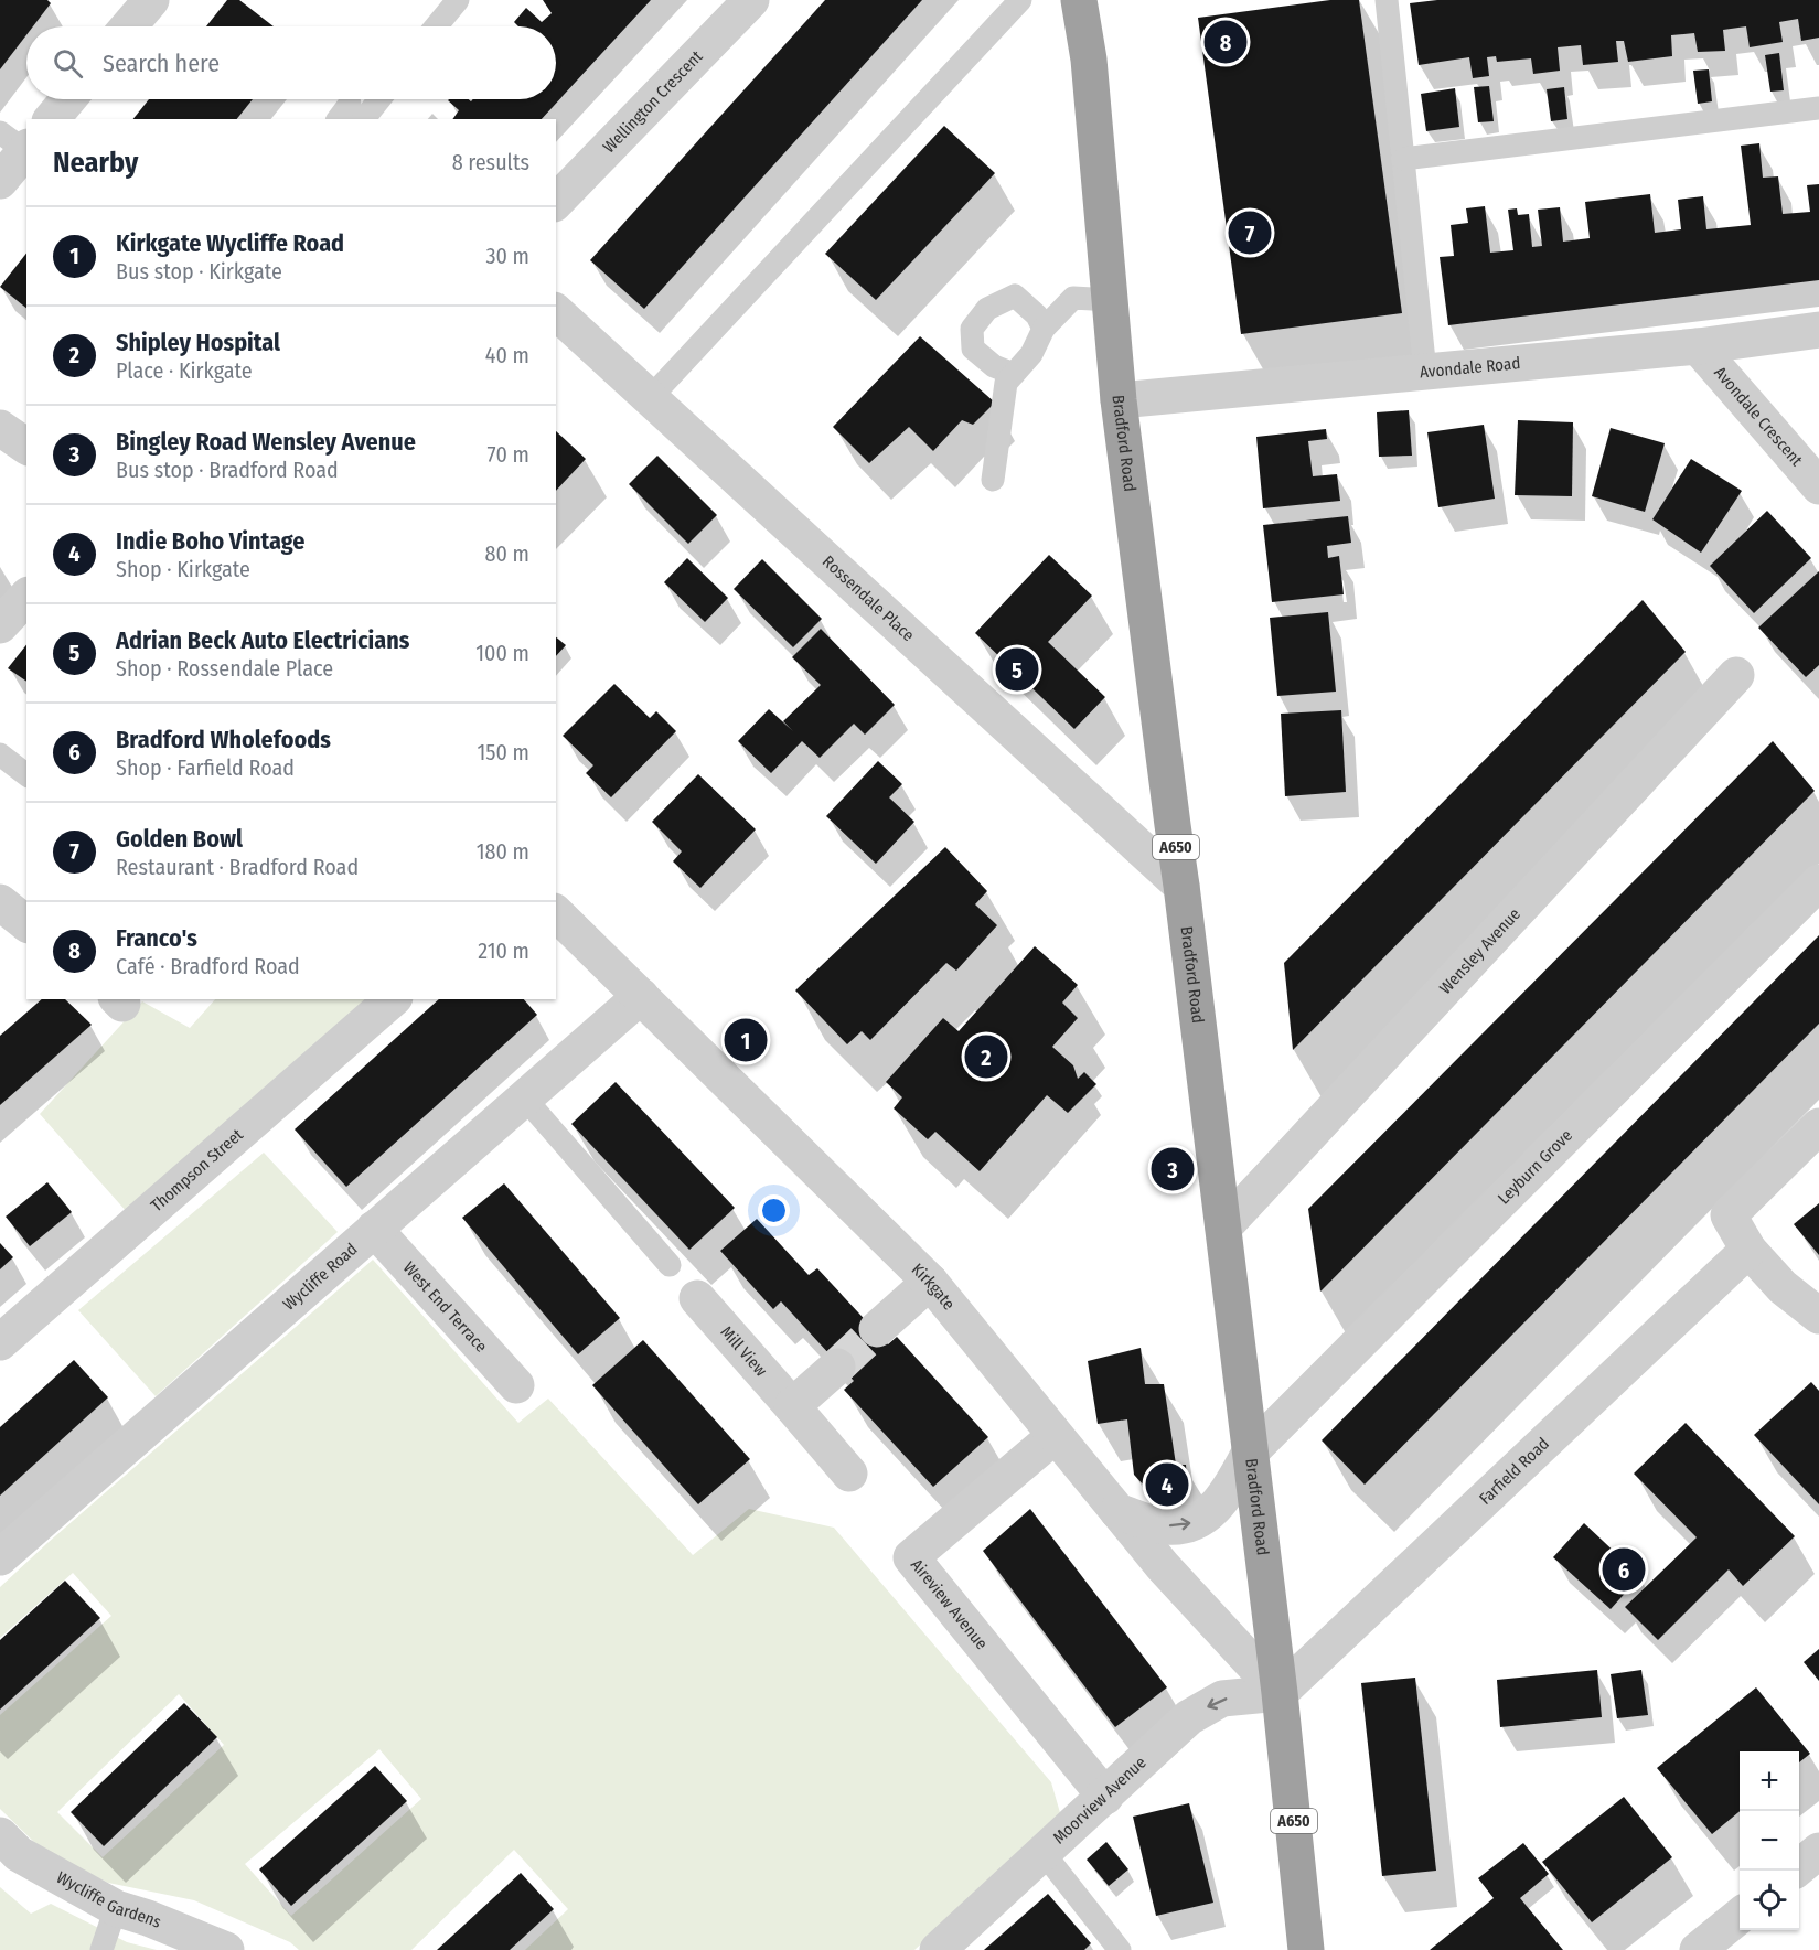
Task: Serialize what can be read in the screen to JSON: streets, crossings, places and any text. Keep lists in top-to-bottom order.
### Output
{
  "streets": {
    "highway": ["Bradford Road", "A650"],
    "street": [
      "Wellington Crescent",
      "Avondale Road",
      "Avondale Crescent",
      "Rossendale Place",
      "Wensley Avenue",
      "Leyburn Grove",
      "Thompson Street",
      "Wycliffe Road",
      "Kirkgate",
      "West End Terrace",
      "Mill View",
      "Farfield Road",
      "Aireview Avenue",
      "Moorview Avenue",
      "Wycliffe Gardens"
    ]
  },
  "crossings": [
    ["Avondale Road", "Avondale Crescent"],
    ["Avondale Road", "Bradford Road"],
    ["Bradford Road", "Rossendale Place"],
    ["Bradford Road", "Wensley Avenue"],
    ["Bradford Road", "Leyburn Grove"],
    ["Bradford Road", "Kirkgate"],
    ["Bradford Road", "Farfield Road"],
    ["Bradford Road", "Moorview Avenue"],
    ["Leyburn Grove", "Kirkgate"],
    ["Wycliffe Road", "Kirkgate"],
    ["Wycliffe Road", "West End Terrace"],
    ["Kirkgate", "Farfield Road"],
    ["Kirkgate", "Aireview Avenue"],
    ["Kirkgate", "Moorview Avenue"],
    ["Farfield Road", "Moorview Avenue"],
    ["Aireview Avenue", "Moorview Avenue"]
  ],
  "one_way": ["Moorview Avenue"],
  "page": {
    "pins": [
      "8",
      "7",
      "5",
      "1",
      "2",
      "3",
      "4",
      "6"
    ],
    "search": "Search here",
    "heading": ["Nearby", "8 results"],
    "list": [
      {
        "mark": "1",
        "name": "Kirkgate Wycliffe Road",
        "note": "Bus stop · Kirkgate",
        "value": "30 m"
      },
      {
        "mark": "2",
        "name": "Shipley Hospital",
        "note": "Place · Kirkgate",
        "value": "40 m"
      },
      {
        "mark": "3",
        "name": "Bingley Road Wensley Avenue",
        "note": "Bus stop · Bradford Road",
        "value": "70 m"
      },
      {
        "mark": "4",
        "name": "Indie Boho Vintage",
        "note": "Shop · Kirkgate",
        "value": "80 m"
      },
      {
        "mark": "5",
        "name": "Adrian Beck Auto Electricians",
        "note": "Shop · Rossendale Place",
        "value": "100 m"
      },
      {
        "mark": "6",
        "name": "Bradford Wholefoods",
        "note": "Shop · Farfield Road",
        "value": "150 m"
      },
      {
        "mark": "7",
        "name": "Golden Bowl",
        "note": "Restaurant · Bradford Road",
        "value": "180 m"
      },
      {
        "mark": "8",
        "name": "Franco's",
        "note": "Café · Bradford Road",
        "value": "210 m"
      }
    ],
    "map_buttons": ["+", "−"]
  }
}
